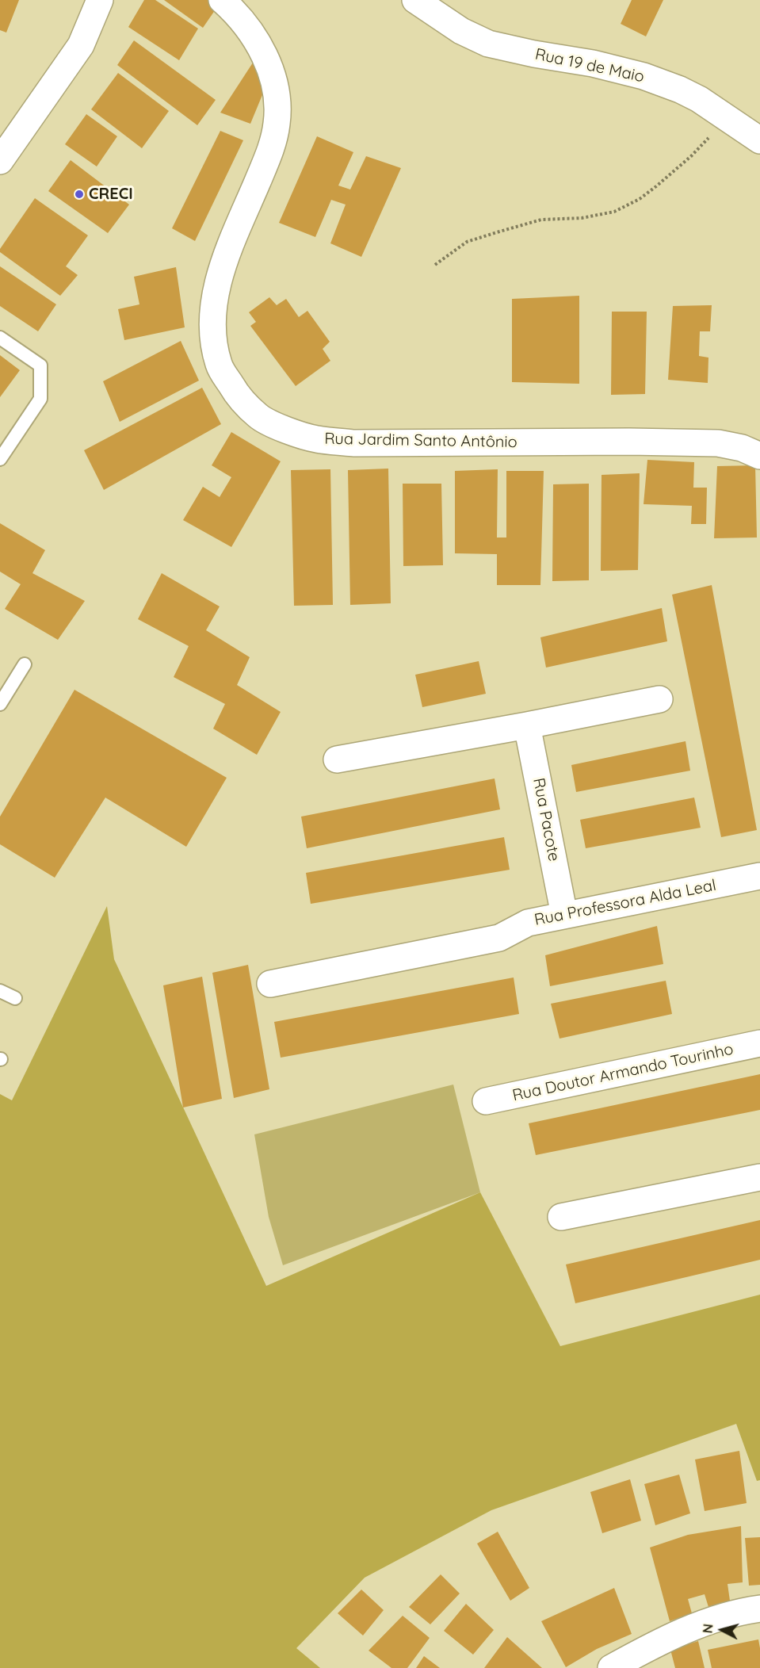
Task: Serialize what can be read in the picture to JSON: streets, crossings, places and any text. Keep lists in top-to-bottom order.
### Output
{
  "streets": {
    "street": [
      "Rua 19 de Maio",
      "Rua Jardim Santo Antônio",
      "Rua Pacote",
      "Rua Professora Alda Leal",
      "Rua Doutor Armando Tourinho"
    ]
  },
  "crossings": [
    ["Rua Pacote", "Rua Professora Alda Leal"]
  ],
  "places": ["CRECI"],
  "north": "left"
}
